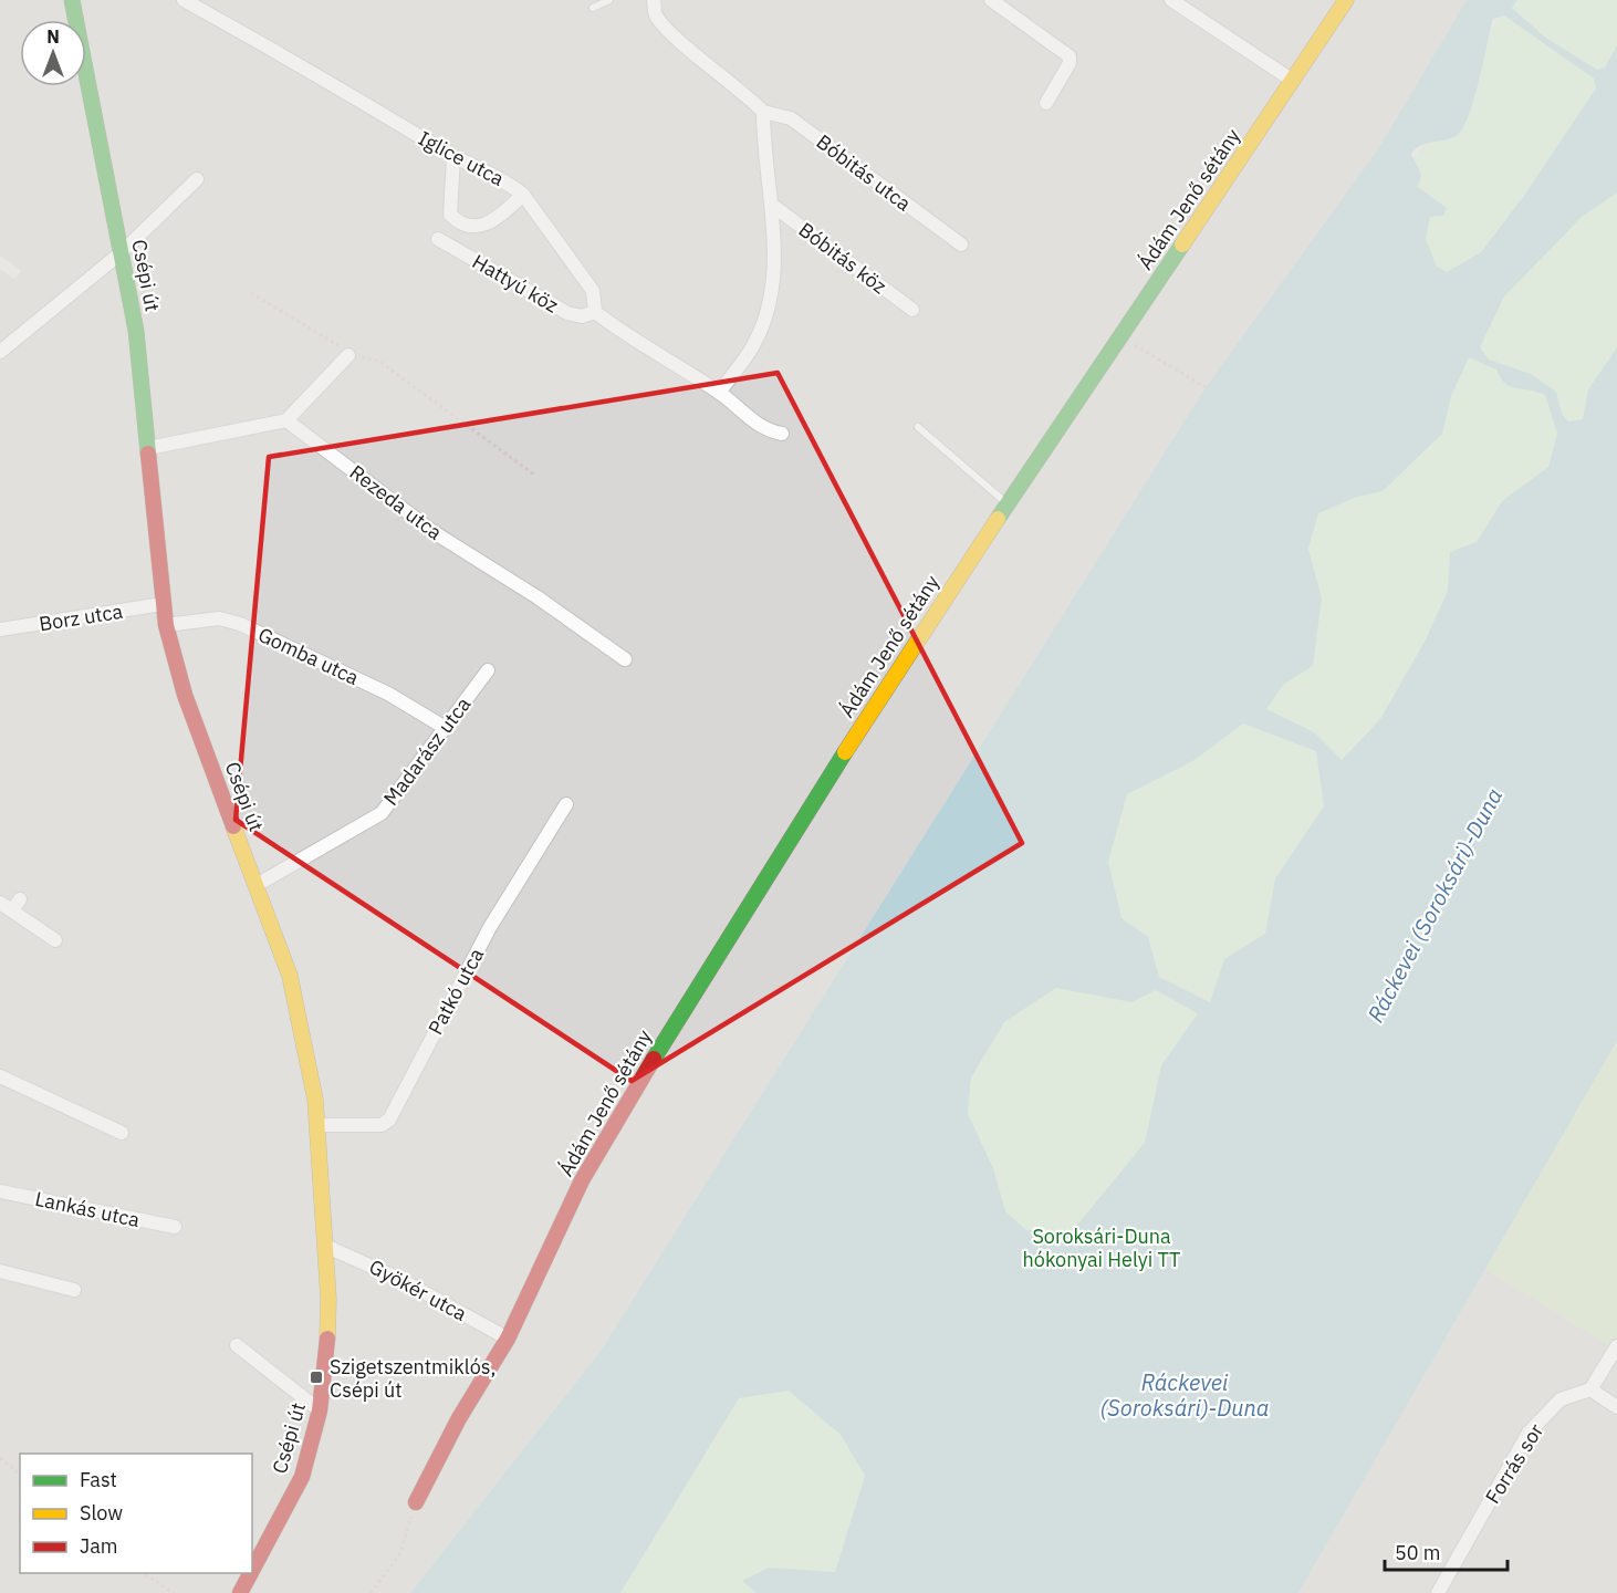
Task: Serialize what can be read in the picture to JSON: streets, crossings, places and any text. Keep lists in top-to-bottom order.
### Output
{
  "streets": {
    "street": [
      "Iglice utca",
      "Bóbitás utca",
      "Ádám Jenő sétány",
      "Bóbitás köz",
      "Csépi út",
      "Hattyú köz",
      "Rezeda utca",
      "Borz utca",
      "Gomba utca",
      "Madarász utca",
      "Patkó utca",
      "Lankás utca",
      "Gyökér utca",
      "Forrás sor"
    ]
  },
  "crossings": [
    ["Iglice utca", "Hattyú köz"],
    ["Bóbitás utca", "Bóbitás köz"],
    ["Ádám Jenő sétány", "Gyökér utca"],
    ["Csépi út", "Borz utca"],
    ["Csépi út", "Gomba utca"],
    ["Csépi út", "Madarász utca"],
    ["Csépi út", "Patkó utca"],
    ["Csépi út", "Gyökér utca"],
    ["Gomba utca", "Madarász utca"]
  ],
  "water": ["Ráckevei (Soroksári)-Duna"],
  "parks": ["Soroksári-Duna hókonyai Helyi TT"],
  "places": {
    "transit": ["Szigetszentmiklós, Csépi út"]
  },
  "legend": ["Fast", "Slow", "Jam"],
  "scale_bar": "50 m",
  "north": "top"
}
